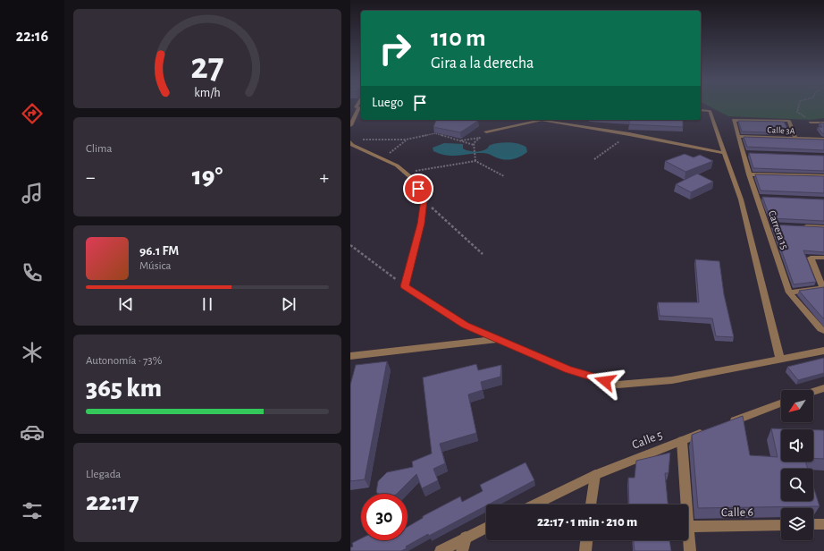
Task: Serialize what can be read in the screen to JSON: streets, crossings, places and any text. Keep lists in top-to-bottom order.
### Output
{
  "streets": {
    "street": [
      "Calle 3A",
      "Carrera 15",
      "Calle 5",
      "Calle 6"
    ]
  },
  "crossings": [
    ["Calle 3A", "Carrera 15"]
  ],
  "north": "bottom left",
  "page": {
    "tabs": "22:16",
    "turn": ["110 m", "Gira a la derecha"],
    "then": "Luego",
    "tile": [
      "Clima",
      ["Autonomía · 73%", "365 km"],
      ["Llegada", "22:17"]
    ],
    "heat": ["−", "19°", "+"],
    "song": ["96.1 FM", "Música"],
    "limit": "30",
    "trip": "22:17 · 1 min · 210 m",
    "gauge": ["27", "km/h"]
  }
}
